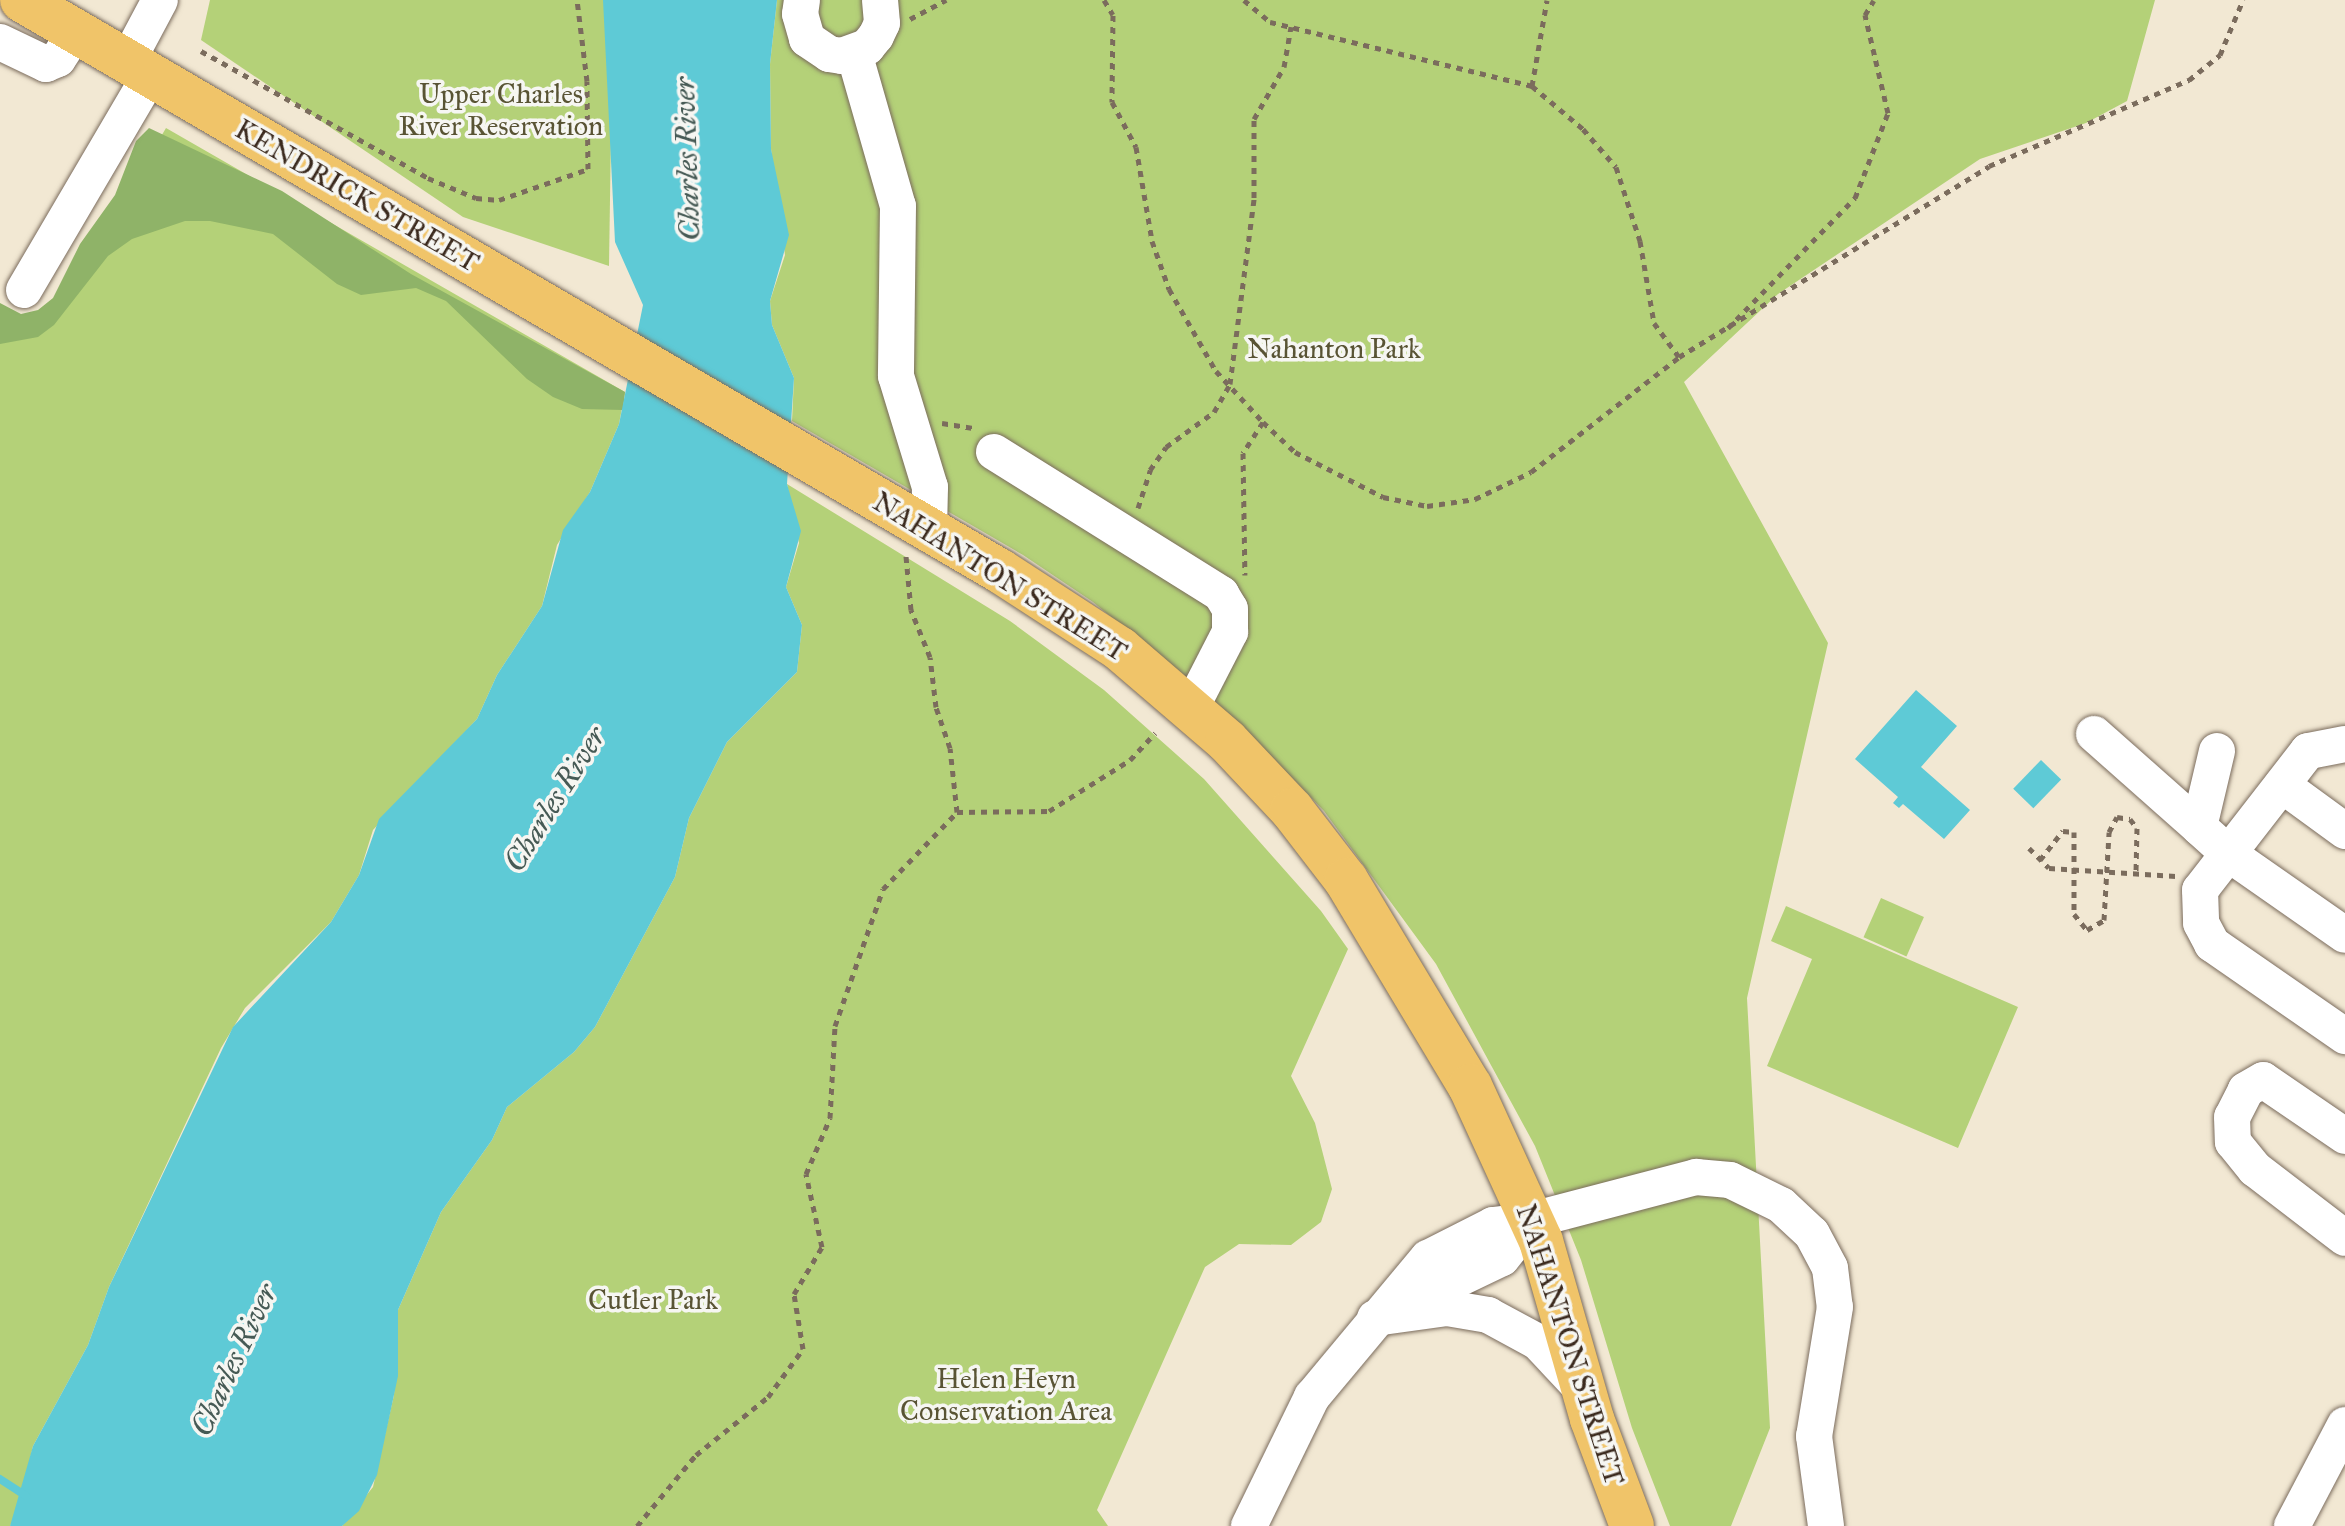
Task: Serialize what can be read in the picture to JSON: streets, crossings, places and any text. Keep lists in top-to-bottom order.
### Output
{
  "streets": {
    "main road": ["KENDRICK STREET", "NAHANTON STREET"]
  },
  "crossings": [
    ["KENDRICK STREET", "NAHANTON STREET"]
  ],
  "water": ["Charles River"],
  "parks": [
    "Upper Charles River Reservation",
    "Nahanton Park",
    "Cutler Park",
    "Helen Heyn Conservation Area"
  ]
}
